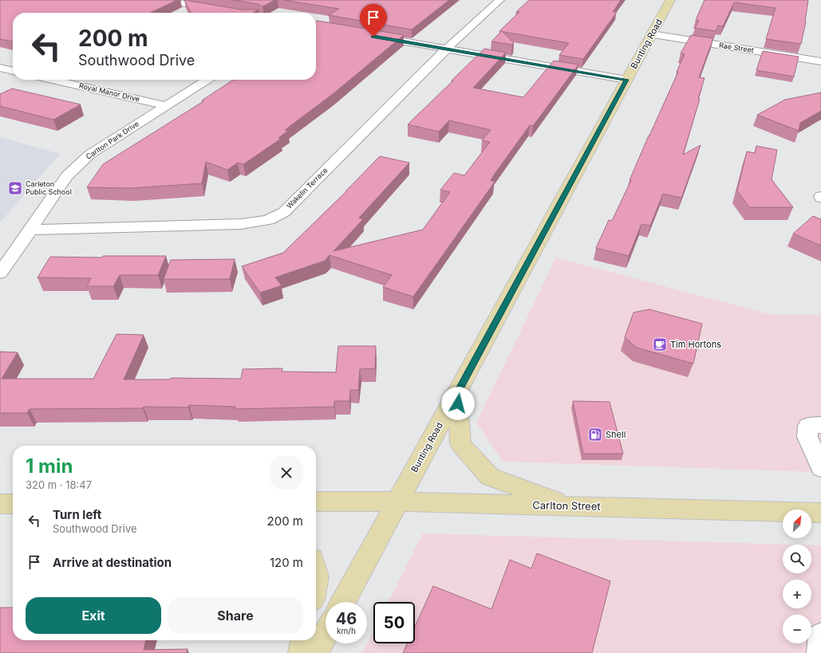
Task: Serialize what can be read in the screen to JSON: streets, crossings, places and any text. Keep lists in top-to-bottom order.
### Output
{
  "streets": {
    "main road": ["Bunting Road", "Carlton Street"],
    "street": [
      "Rae Street",
      "Royal Manor Drive",
      "Carlton Park Drive",
      "Wakelin Terrace"
    ]
  },
  "crossings": [
    ["Bunting Road", "Rae Street"],
    ["Bunting Road", "Carlton Street"],
    ["Royal Manor Drive", "Carlton Park Drive"],
    ["Carlton Park Drive", "Wakelin Terrace"]
  ],
  "places": {
    "school or university": ["Carleton Public School"],
    "cafe": ["Tim Hortons"],
    "fuel station": ["Shell"]
  },
  "north": "top right",
  "page": {
    "turn": ["200 m", "Southwood Drive"],
    "heading": ["1 min", "320 m · 18:47"],
    "list": [
      {
        "name": "Turn left",
        "note": "Southwood Drive",
        "value": "200 m"
      },
      {
        "name": "Arrive at destination",
        "value": "120 m"
      }
    ],
    "map_buttons": ["+", "−"],
    "buttons": ["Exit", "Share"],
    "speed": "46 km/h",
    "limit": "50"
  }
}
